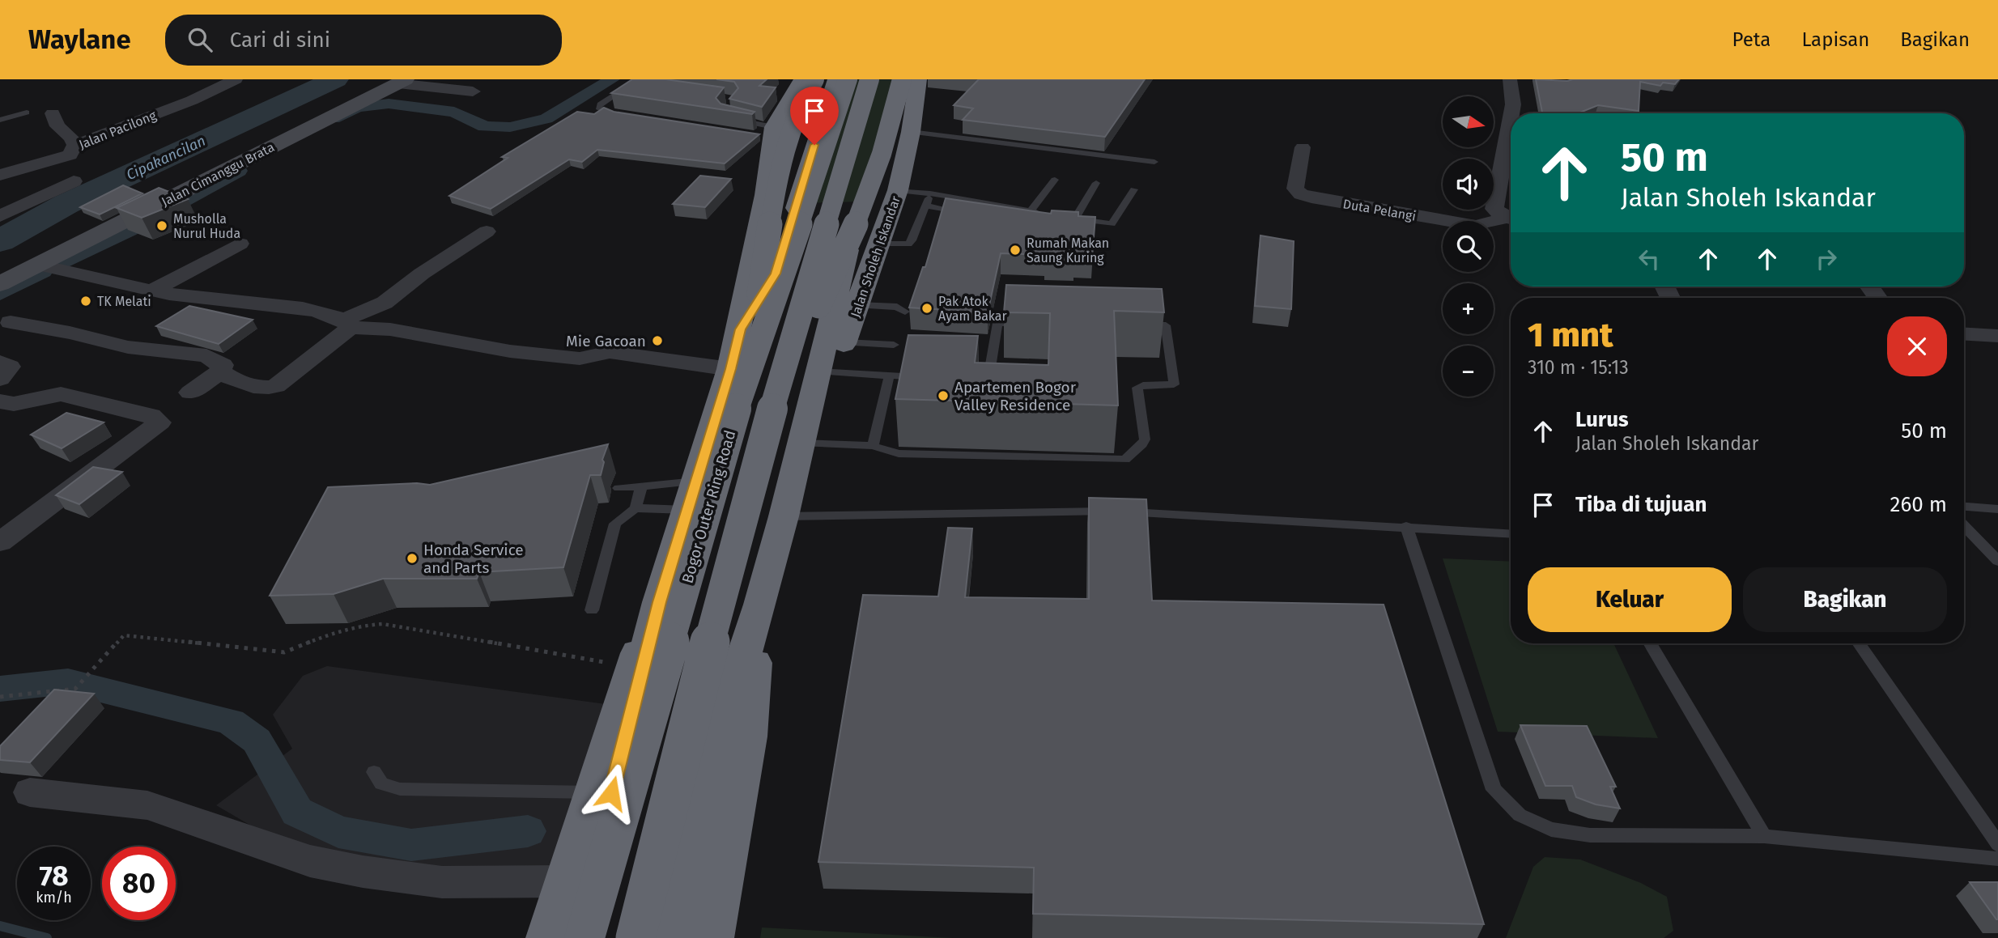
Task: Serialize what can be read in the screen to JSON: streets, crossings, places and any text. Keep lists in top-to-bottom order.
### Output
{
  "streets": {
    "highway": ["Jalan Sholeh Iskandar", "Bogor Outer Ring Road"],
    "street": ["Jalan Pacilong", "Jalan Cimanggu Brata", "Duta Pelangi"]
  },
  "water": ["Cipakancilan"],
  "places": [
    "Musholla Nurul Huda",
    "Rumah Makan Saung Kuring",
    "TK Melati",
    "Pak Atok Ayam Bakar",
    "Mie Gacoan",
    "Apartemen Bogor Valley Residence",
    "Honda Service and Parts"
  ],
  "north": "right",
  "page": {
    "header": "Waylane",
    "search": "Cari di sini",
    "nav": ["Peta", "Lapisan", "Bagikan"],
    "map_buttons": ["+", "−"],
    "turn": ["50 m", "Jalan Sholeh Iskandar"],
    "heading": ["1 mnt", "310 m · 15:13"],
    "list": [
      {
        "name": "Lurus",
        "note": "Jalan Sholeh Iskandar",
        "value": "50 m"
      },
      {
        "name": "Tiba di tujuan",
        "value": "260 m"
      }
    ],
    "buttons": ["Keluar", "Bagikan"],
    "speed": "78 km/h",
    "limit": "80"
  }
}
